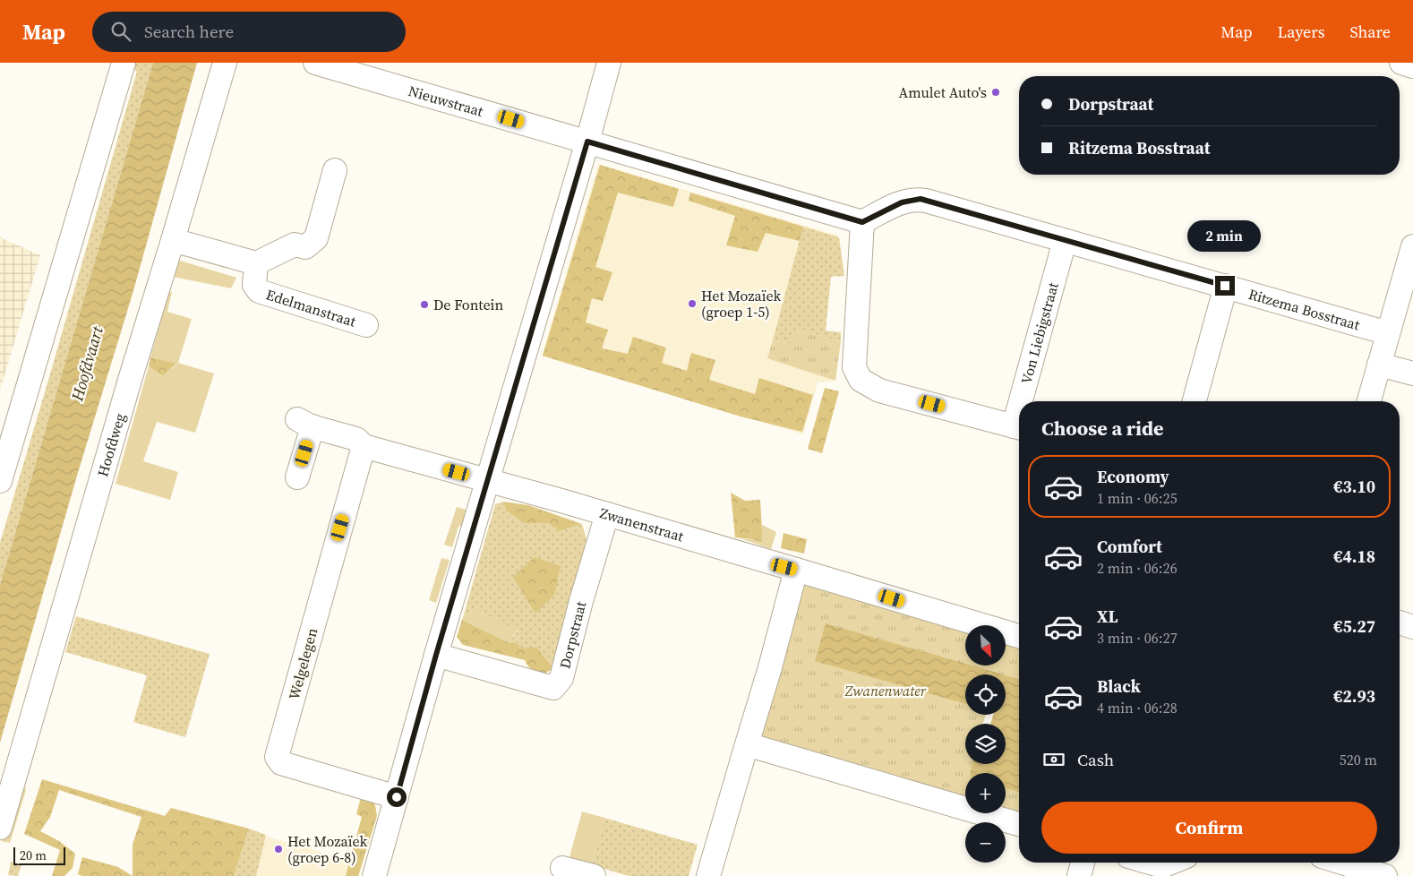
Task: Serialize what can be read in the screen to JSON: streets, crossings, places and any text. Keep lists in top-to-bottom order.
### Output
{
  "streets": {
    "street": [
      "Nieuwstraat",
      "Edelmanstraat",
      "Ritzema Bosstraat",
      "Von Liebigstraat",
      "Hoofdweg",
      "Zwanenstraat",
      "Dorpstraat",
      "Welgelegen"
    ]
  },
  "crossings": [
    ["Nieuwstraat", "Ritzema Bosstraat"],
    ["Ritzema Bosstraat", "Von Liebigstraat"],
    ["Zwanenstraat", "Dorpstraat"]
  ],
  "water": ["Hoofdvaart"],
  "parks": ["Zwanenwater"],
  "places": [
    "Amulet Auto's",
    "Het Mozaïek (groep 1-5)",
    "De Fontein",
    "Het Mozaïek (groep 6-8)"
  ],
  "scale_bar": "20 m",
  "north": "bottom right",
  "page": {
    "header": "Map",
    "search": "Search here",
    "nav": ["Map", "Layers", "Share"],
    "banner": ["Dorpstraat", "Ritzema Bosstraat"],
    "bubble": "2 min",
    "heading": "Choose a ride",
    "list": [
      {
        "name": "Economy",
        "note": "1 min · 06:25",
        "value": "€3.10"
      },
      {
        "name": "Comfort",
        "note": "2 min · 06:26",
        "value": "€4.18"
      },
      {
        "name": "XL",
        "note": "3 min · 06:27",
        "value": "€5.27"
      },
      {
        "name": "Black",
        "note": "4 min · 06:28",
        "value": "€2.93"
      }
    ],
    "map_buttons": ["+", "−"],
    "pay": ["Cash", "520 m"],
    "buttons": "Confirm",
    "scale": "20 m"
  }
}
